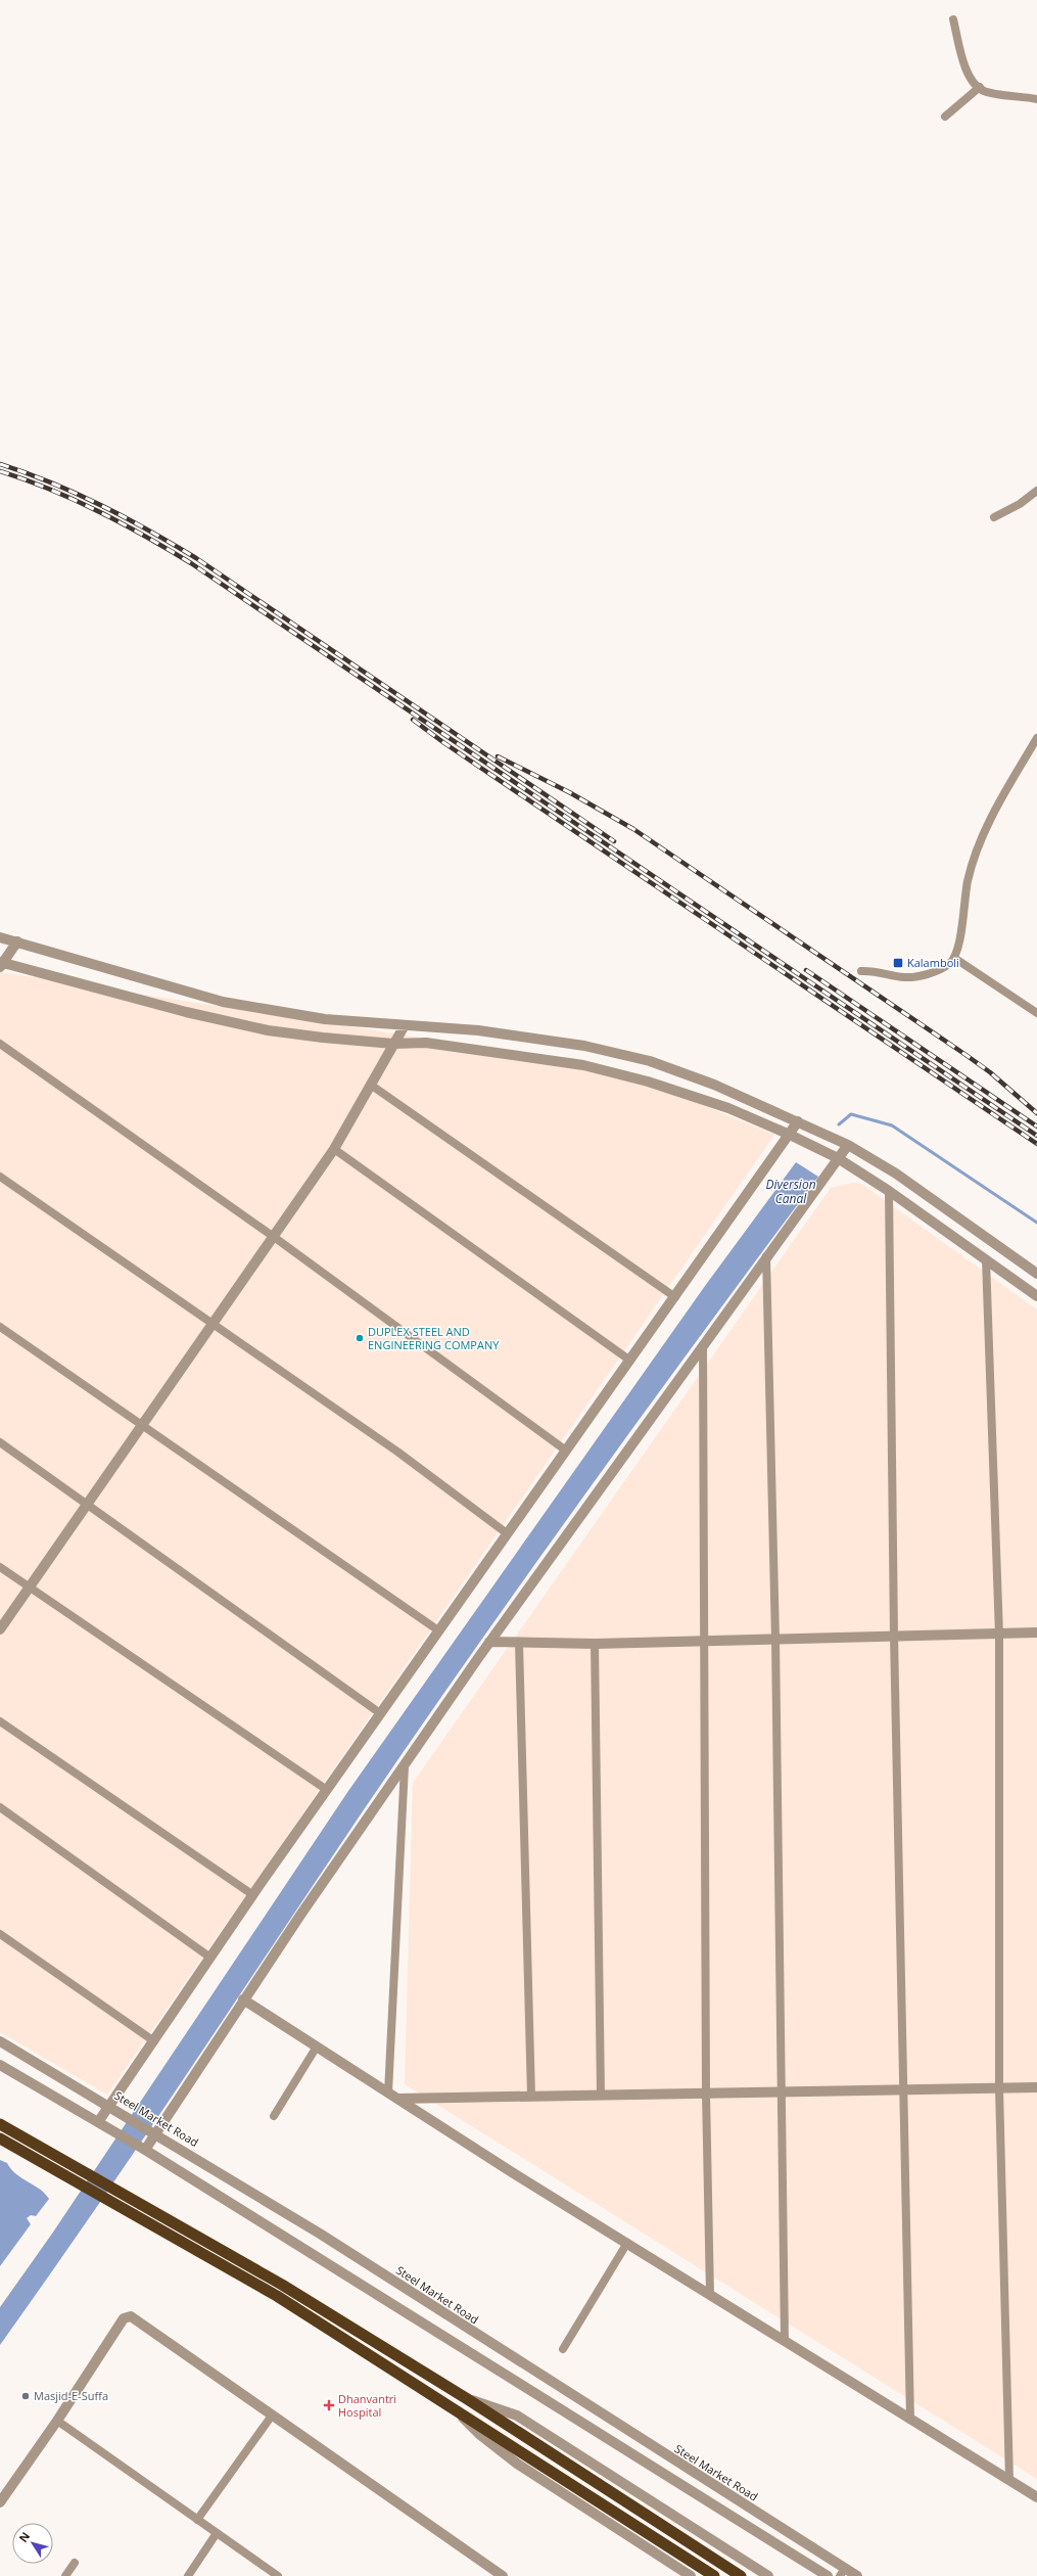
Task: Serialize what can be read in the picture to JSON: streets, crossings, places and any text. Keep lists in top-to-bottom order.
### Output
{
  "streets": {
    "street": ["Steel Market Road"]
  },
  "water": ["Diversion Canal"],
  "places": {
    "transit": ["Kalamboli"],
    "other": ["DUPLEX STEEL AND ENGINEERING COMPANY", "Masjid-E-Suffa"],
    "health": ["Dhanvantri Hospital"]
  },
  "north": "top left"
}
